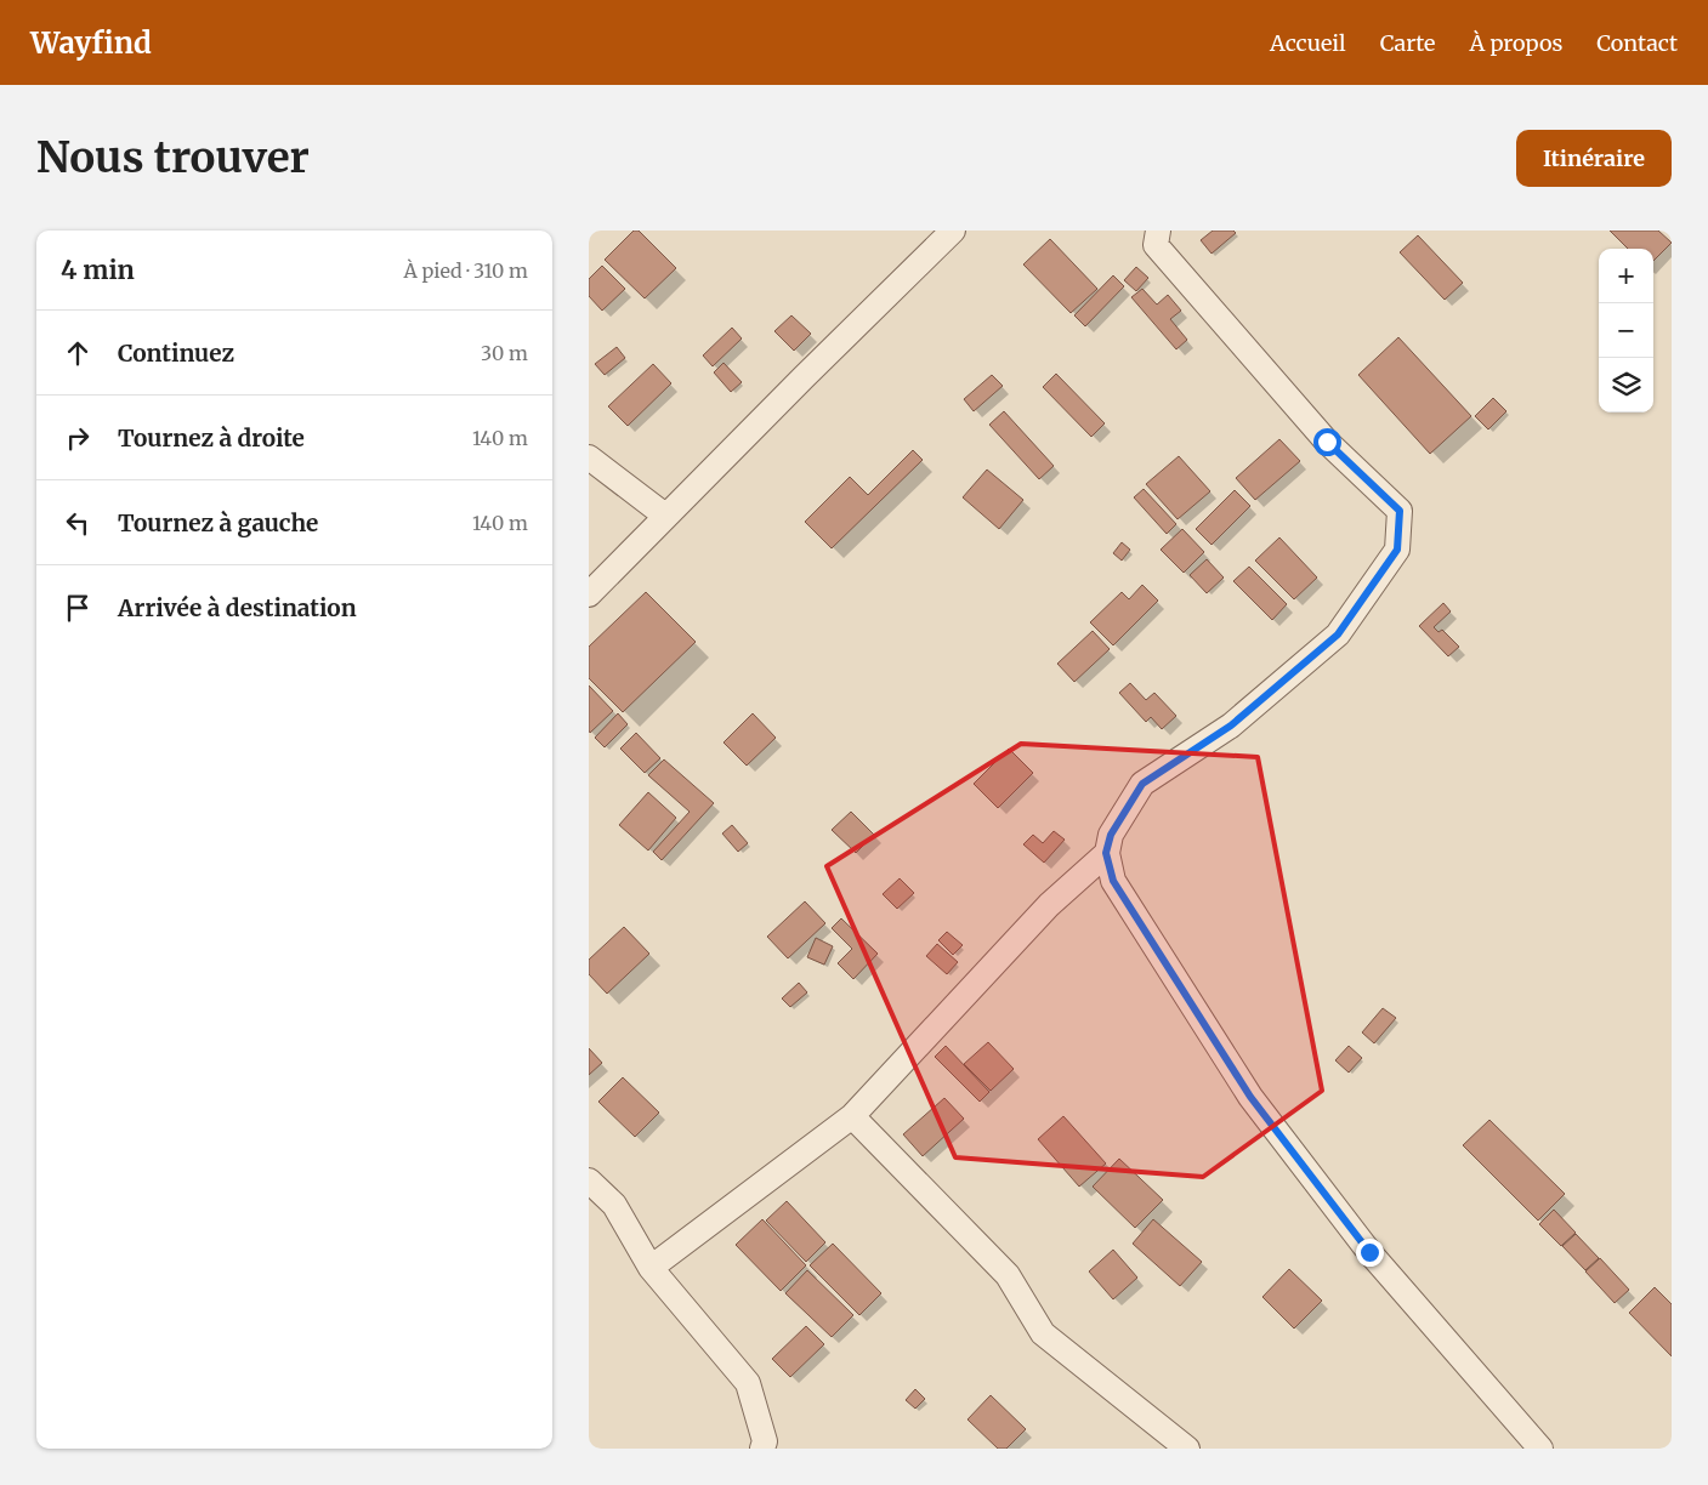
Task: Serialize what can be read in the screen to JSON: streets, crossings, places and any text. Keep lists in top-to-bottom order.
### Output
{
  "page": {
    "header": "Wayfind",
    "nav": [
      "Accueil",
      "Carte",
      "À propos",
      "Contact"
    ],
    "buttons": "Itinéraire",
    "title": "Nous trouver",
    "heading": ["4 min", "À pied · 310 m"],
    "map_buttons": ["+", "−"],
    "list": [
      ["Continuez", "30 m"],
      ["Tournez à droite", "140 m"],
      ["Tournez à gauche", "140 m"],
      "Arrivée à destination"
    ]
  }
}
